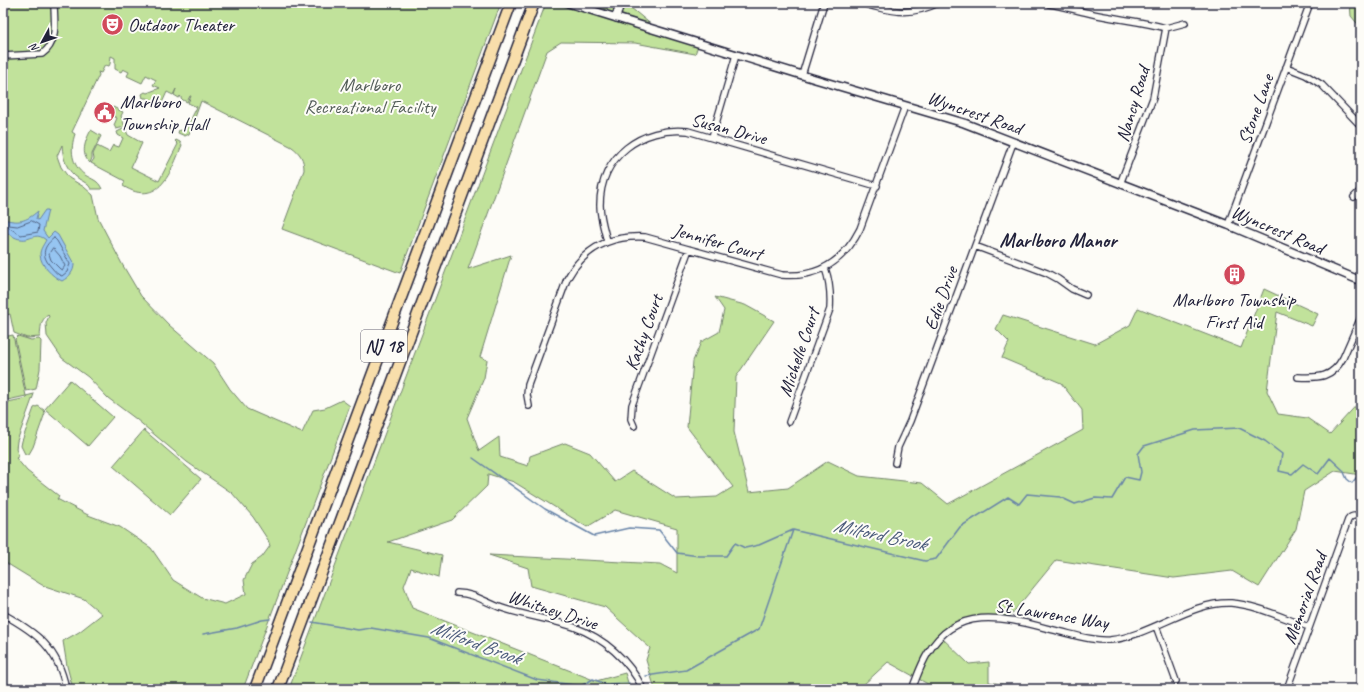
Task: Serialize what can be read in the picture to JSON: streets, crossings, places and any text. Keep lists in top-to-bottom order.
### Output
{
  "streets": {
    "highway": ["NJ 18"],
    "street": [
      "Nancy Road",
      "Stone Lane",
      "Wyncrest Road",
      "Susan Drive",
      "Jennifer Court",
      "Edie Drive",
      "Kathy Court",
      "Michelle Court",
      "Memorial Road",
      "Whitney Drive",
      "St Lawrence Way"
    ]
  },
  "crossings": [
    ["Nancy Road", "Wyncrest Road"],
    ["Stone Lane", "Wyncrest Road"],
    ["Wyncrest Road", "Jennifer Court"],
    ["Wyncrest Road", "Edie Drive"],
    ["Susan Drive", "Jennifer Court"],
    ["Jennifer Court", "Kathy Court"],
    ["Jennifer Court", "Michelle Court"],
    ["Memorial Road", "St Lawrence Way"]
  ],
  "districts": ["Marlboro Manor"],
  "water": ["Milford Brook"],
  "parks": ["Marlboro Recreational Facility"],
  "places": {
    "theatre": ["Outdoor Theater"],
    "public building": ["Marlboro Township Hall"],
    "building": ["Marlboro Township First Aid"]
  },
  "north": "bottom left"
}
